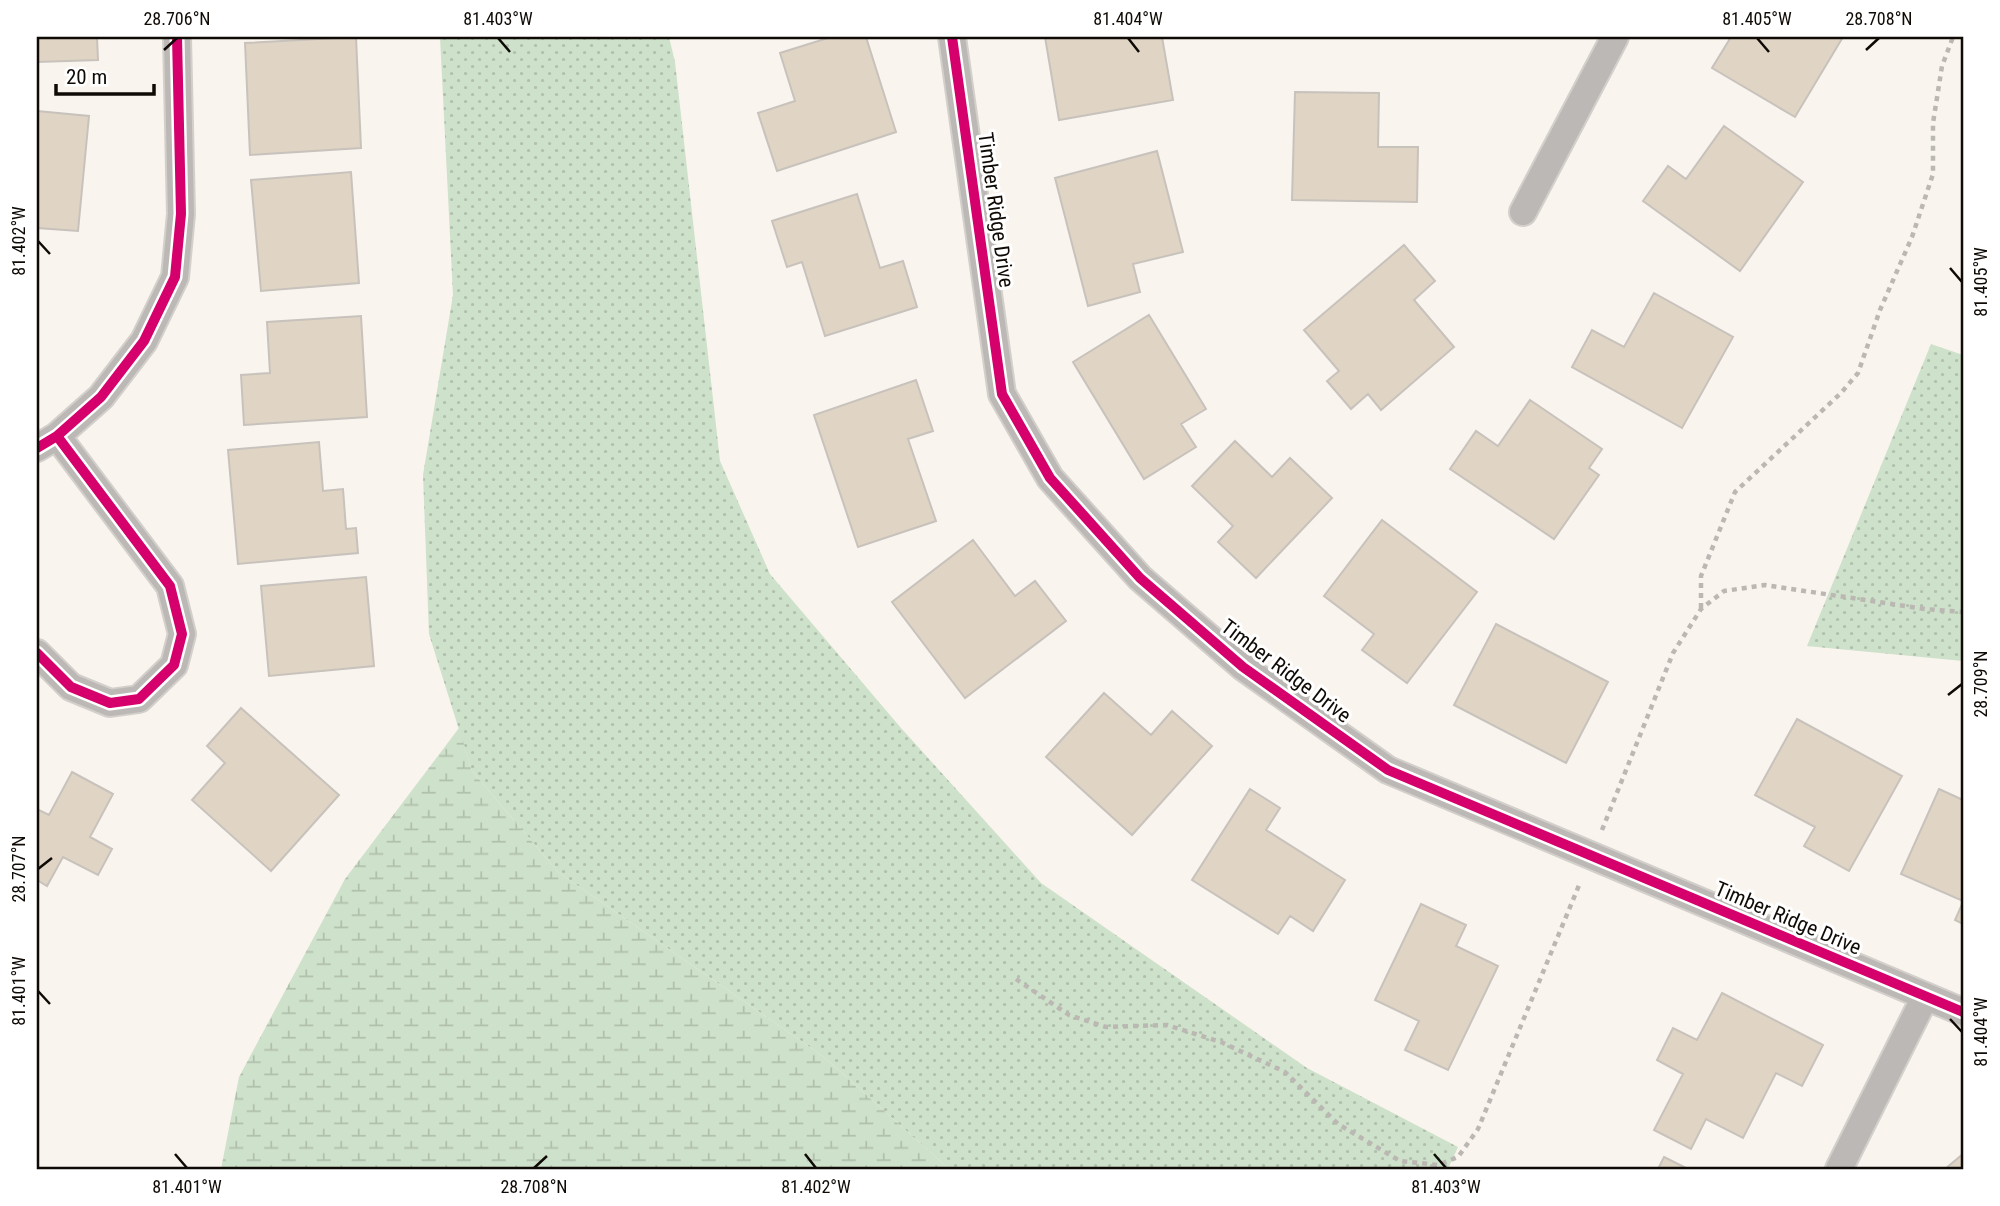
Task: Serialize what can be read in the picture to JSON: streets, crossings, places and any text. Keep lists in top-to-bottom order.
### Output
{
  "streets": {
    "street": ["Timber Ridge Drive"]
  },
  "scale_bar": "20 m",
  "coordinates": [
    "28.706°N",
    "81.403°W",
    "81.404°W",
    "81.405°W",
    "28.708°N",
    "81.402°W",
    "28.709°N",
    "28.707°N",
    "81.401°W"
  ]
}
